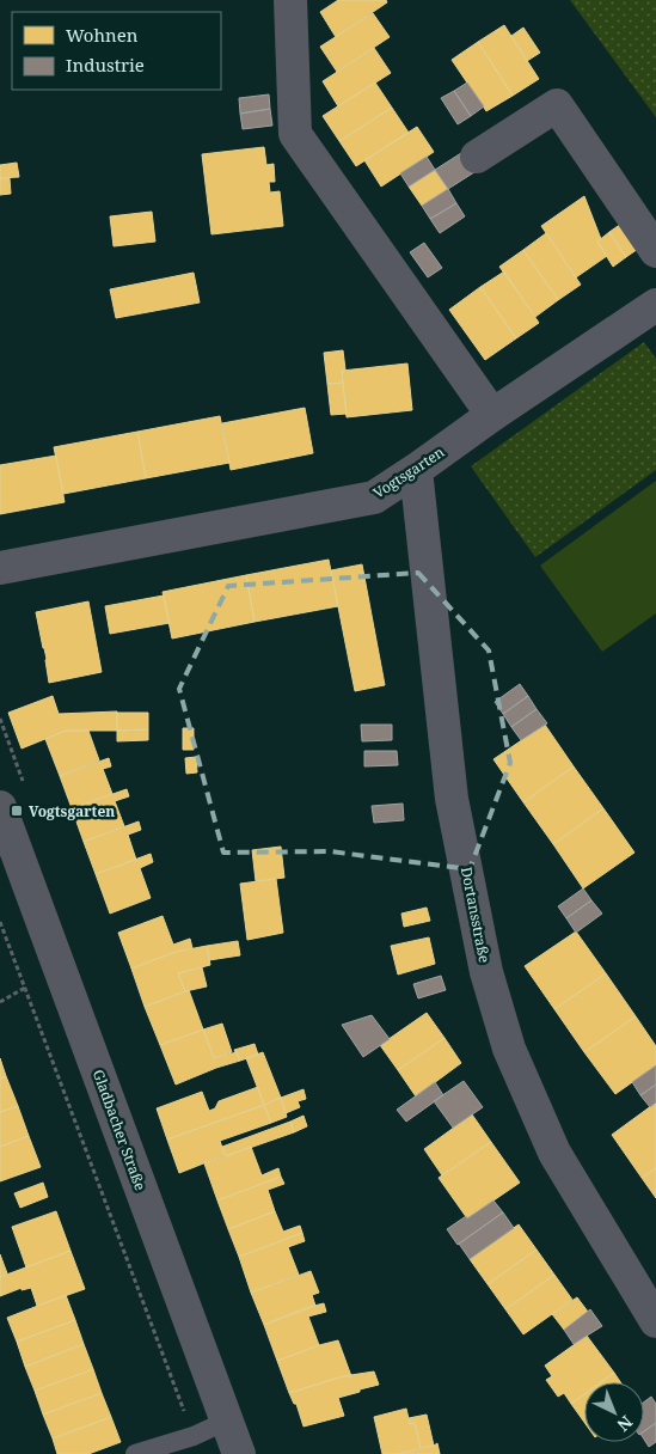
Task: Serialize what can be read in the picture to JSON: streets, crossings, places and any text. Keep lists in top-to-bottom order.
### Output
{
  "streets": {
    "street": ["Vogtsgarten", "Dortansstraße", "Gladbacher Straße"]
  },
  "crossings": [
    ["Vogtsgarten", "Dortansstraße"]
  ],
  "places": {
    "transit": ["Vogtsgarten"]
  },
  "legend": ["Wohnen", "Industrie"],
  "north": "bottom right"
}
